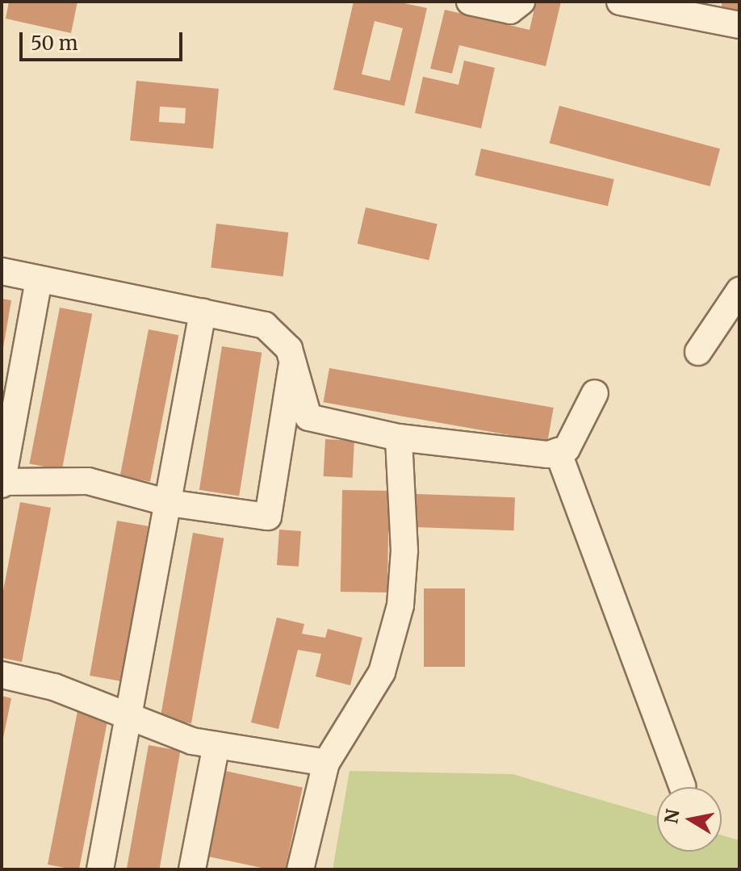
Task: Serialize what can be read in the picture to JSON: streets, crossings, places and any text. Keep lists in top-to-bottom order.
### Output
{
  "scale_bar": "50 m",
  "north": "left"
}
